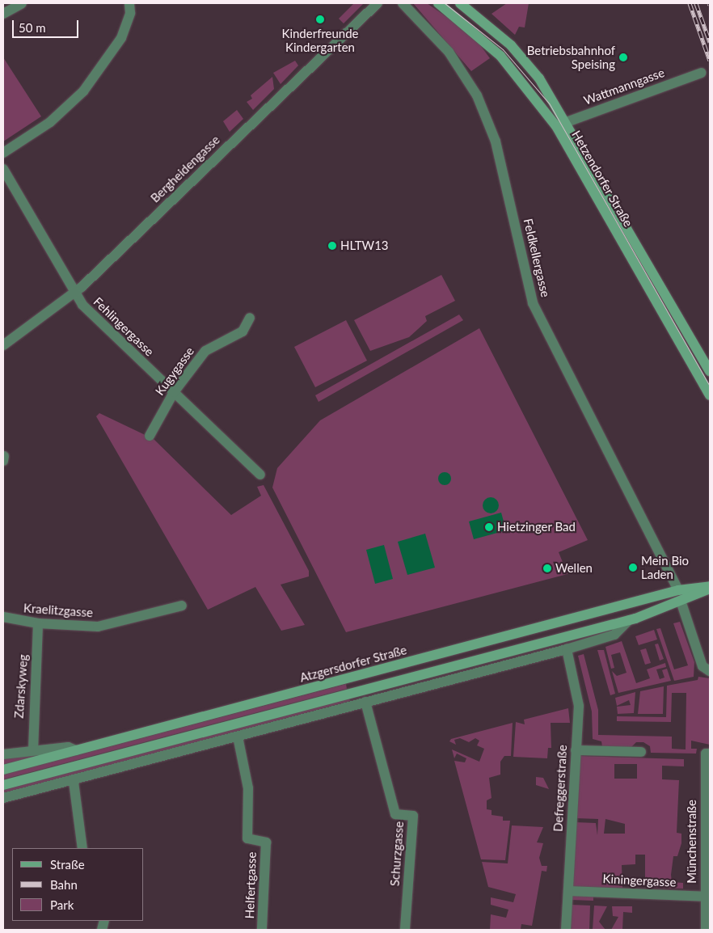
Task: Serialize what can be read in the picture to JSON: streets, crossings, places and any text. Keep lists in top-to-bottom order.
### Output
{
  "streets": {
    "main road": ["Hetzendorfer Straße", "Atzgersdorfer Straße"],
    "street": [
      "Wattmanngasse",
      "Bergheidengasse",
      "Feldkellergasse",
      "Fehlingergasse",
      "Kugygasse",
      "Kraelitzgasse",
      "Zdarskyweg",
      "Defreggerstraße",
      "Münchenstraße",
      "Schurzgasse",
      "Kiningergasse",
      "Helfertgasse"
    ]
  },
  "crossings": [
    ["Wattmanngasse", "Hetzendorfer Straße"],
    ["Bergheidengasse", "Fehlingergasse"],
    ["Feldkellergasse", "Atzgersdorfer Straße"],
    ["Fehlingergasse", "Kugygasse"],
    ["Kraelitzgasse", "Zdarskyweg"],
    ["Atzgersdorfer Straße", "Defreggerstraße"],
    ["Atzgersdorfer Straße", "Schurzgasse"],
    ["Atzgersdorfer Straße", "Helfertgasse"],
    ["Defreggerstraße", "Kiningergasse"],
    ["Münchenstraße", "Kiningergasse"]
  ],
  "places": [
    "Kinderfreunde Kindergarten",
    "Betriebsbahnhof Speising",
    "HLTW13",
    "Hietzinger Bad",
    "Mein Bio Laden",
    "Wellen"
  ],
  "legend": ["Straße", "Bahn", "Park"],
  "scale_bar": "50 m"
}
